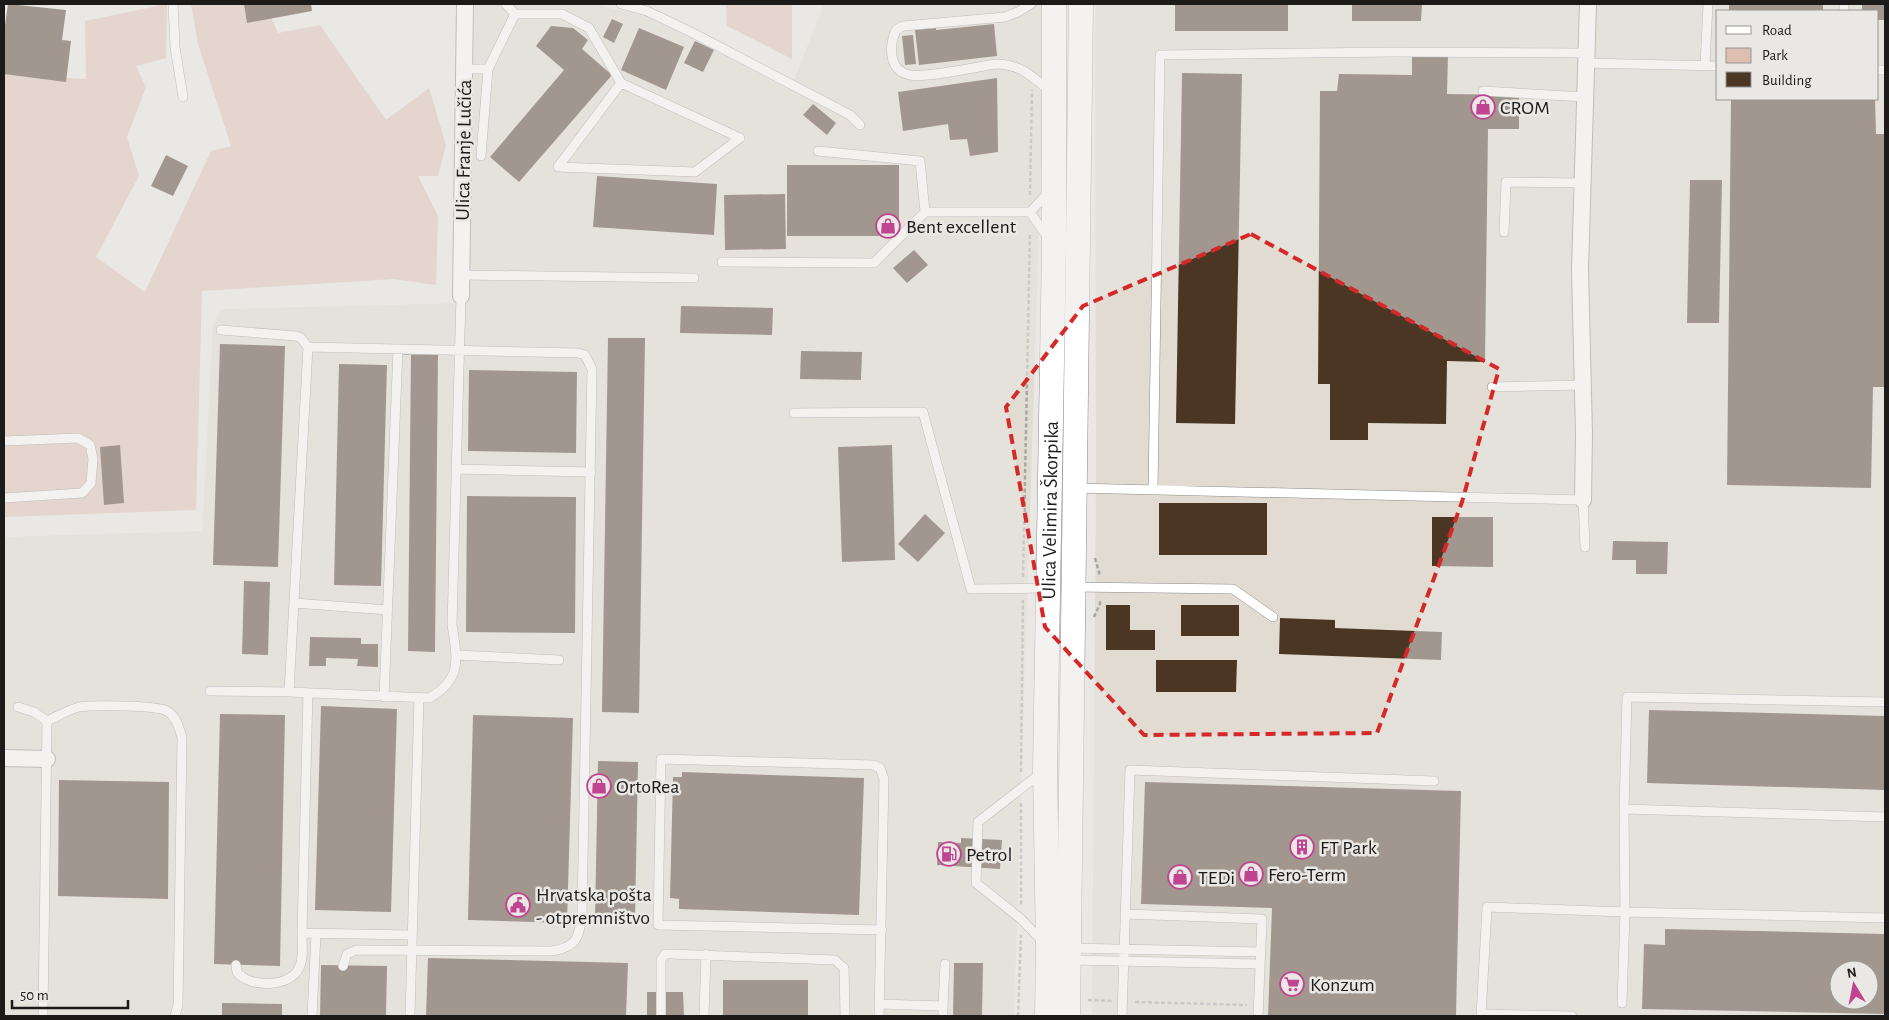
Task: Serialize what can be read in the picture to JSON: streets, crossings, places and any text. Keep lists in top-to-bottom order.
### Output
{
  "streets": {
    "main road": ["Ulica Velimira Škorpika"],
    "street": ["Ulica Franje Lučića"]
  },
  "places": {
    "shop": [
      "CROM",
      "Bent excellent",
      "OrtoRea",
      "Fero-Term",
      "TEDi"
    ],
    "building": ["FT Park"],
    "fuel station": ["Petrol"],
    "public building": ["Hrvatska pošta - otpremništvo"],
    "supermarket": ["Konzum"]
  },
  "legend": ["Road", "Park", "Building"],
  "scale_bar": "50 m",
  "north": "top"
}
